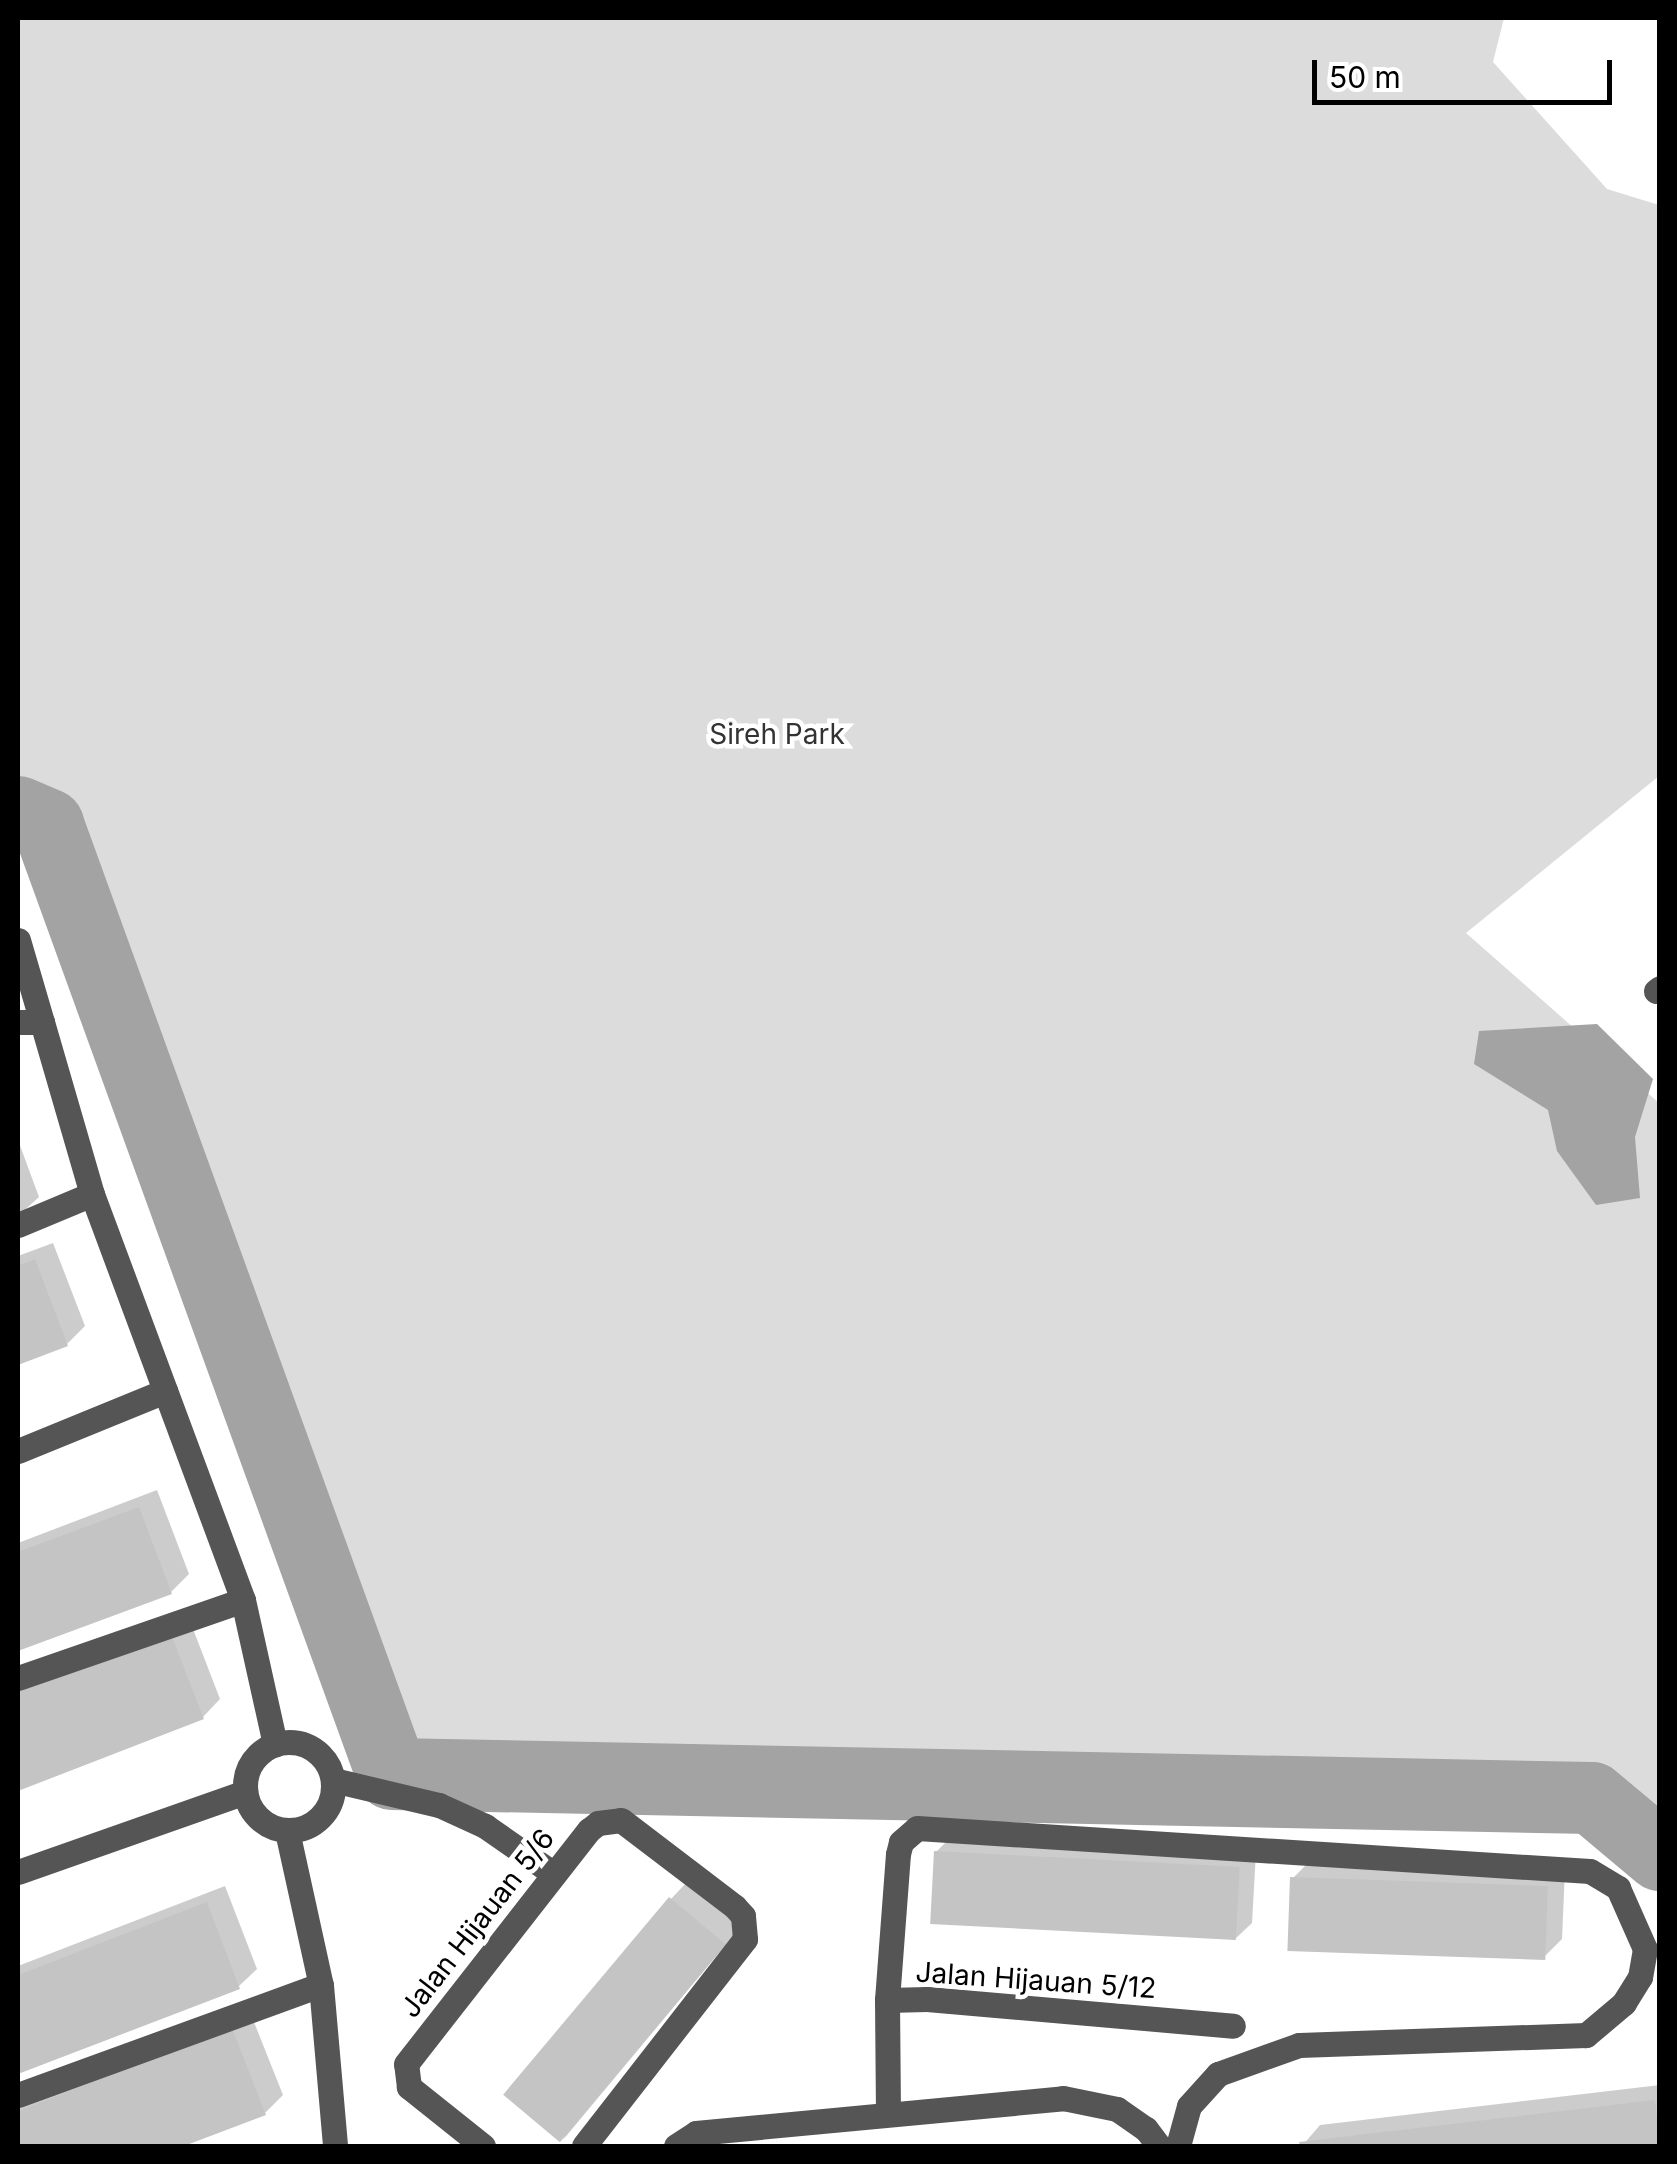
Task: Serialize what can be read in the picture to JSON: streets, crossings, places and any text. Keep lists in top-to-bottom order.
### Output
{
  "streets": {
    "street": ["Jalan Hijauan 5/6", "Jalan Hijauan 5/12"]
  },
  "parks": ["Sireh Park"],
  "scale_bar": "50 m"
}
